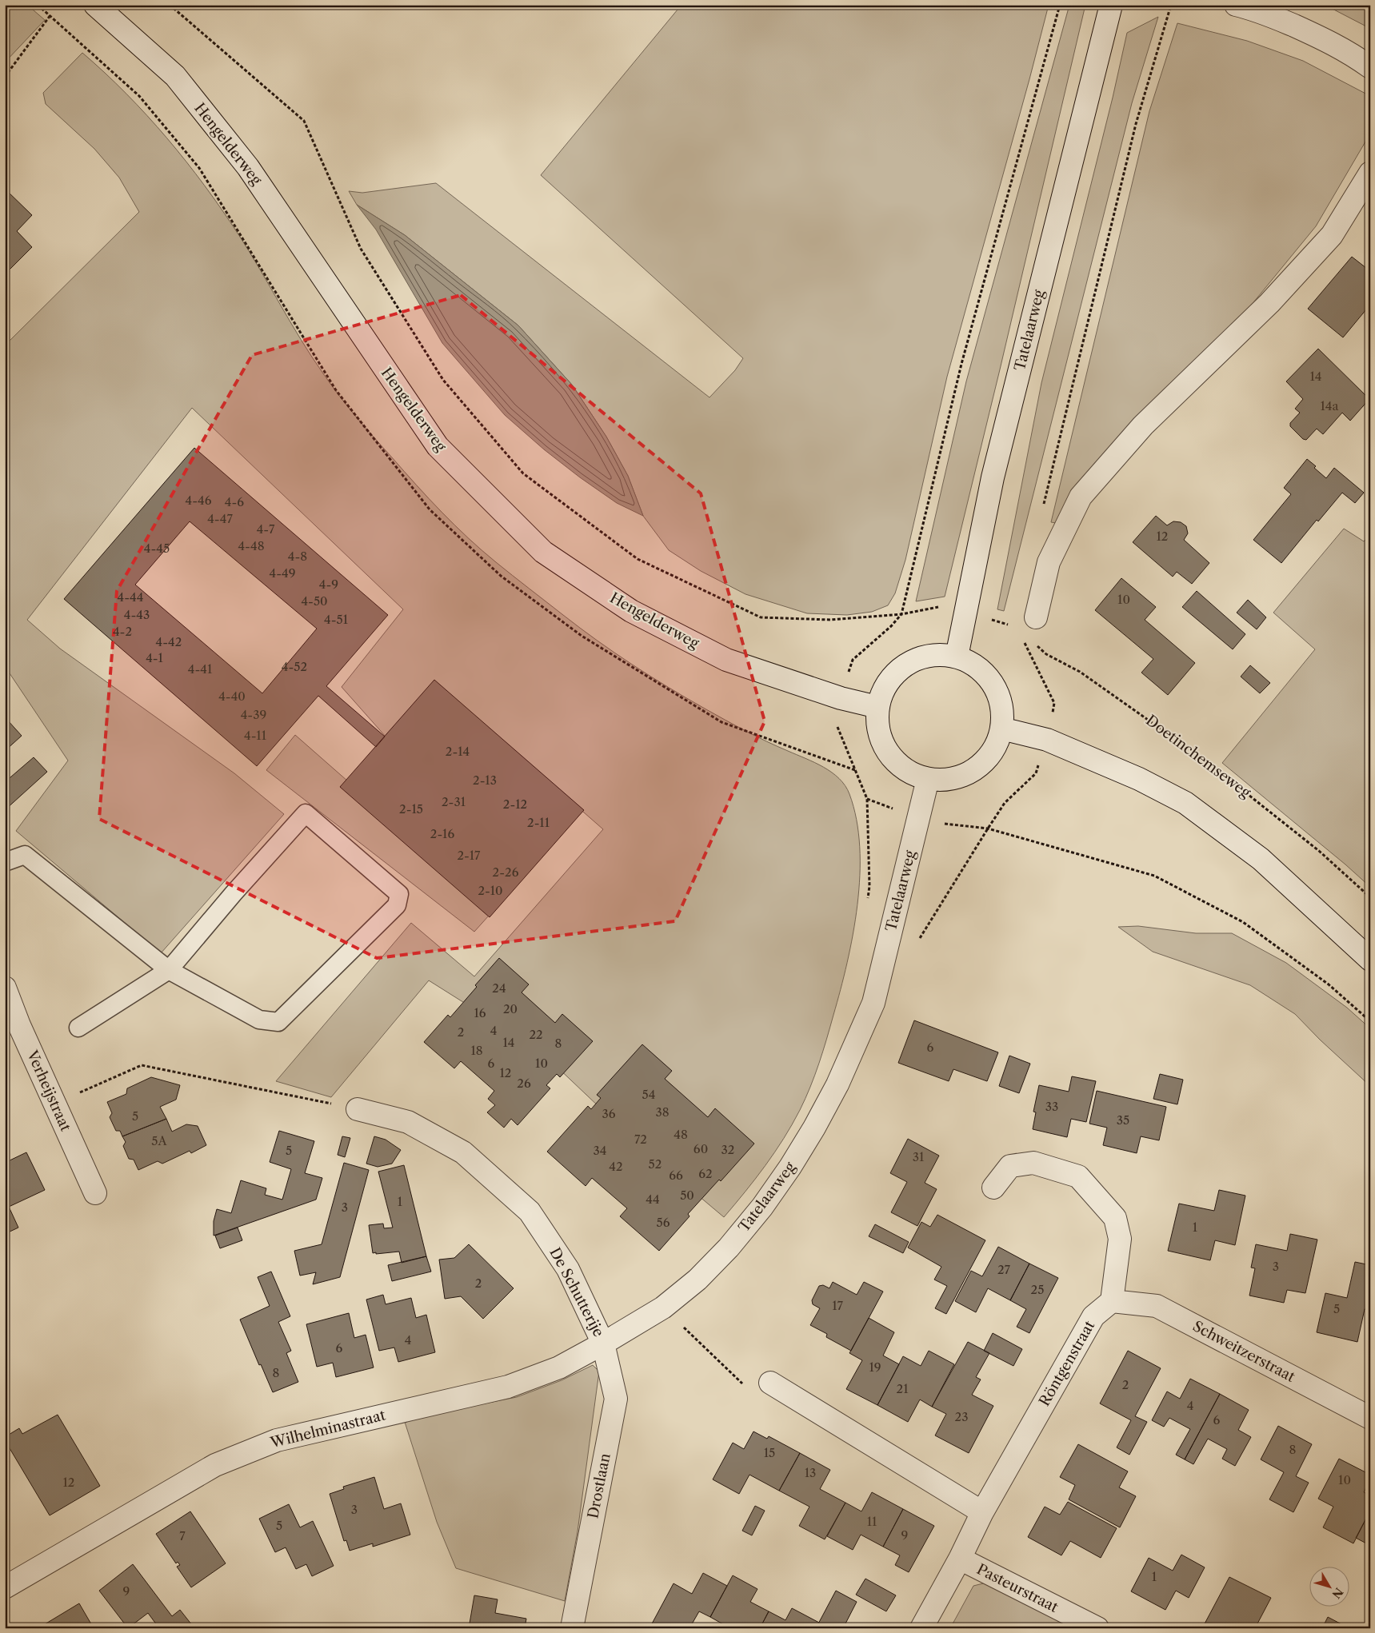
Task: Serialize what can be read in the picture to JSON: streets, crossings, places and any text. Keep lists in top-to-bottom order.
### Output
{
  "streets": {
    "street": [
      "Hengelderweg",
      "Tatelaarweg",
      "Verheijstraat",
      "De Schutterije",
      "Schweitzerstraat",
      "Röntgenstraat",
      "Wilhelminastraat",
      "Drostlaan",
      "Pasteurstraat"
    ],
    "path": ["Doetinchemseweg"]
  },
  "crossings": [
    ["Hengelderweg", "Tatelaarweg"],
    ["Tatelaarweg", "De Schutterije"],
    ["Tatelaarweg", "Wilhelminastraat"],
    ["Tatelaarweg", "Drostlaan"],
    ["De Schutterije", "Wilhelminastraat"],
    ["De Schutterije", "Drostlaan"],
    ["Schweitzerstraat", "Röntgenstraat"],
    ["Röntgenstraat", "Pasteurstraat"],
    ["Wilhelminastraat", "Drostlaan"]
  ],
  "house_numbers": [
    "14",
    "14a",
    "4-46",
    "4-6",
    "4-47",
    "4-7",
    "12",
    "4-48",
    "4-45",
    "4-8",
    "4-49",
    "4-9",
    "4-44",
    "10",
    "4-50",
    "4-43",
    "4-51",
    "4-2",
    "4-42",
    "4-1",
    "4-52",
    "4-41",
    "4-40",
    "4-39",
    "4-11",
    "2-14",
    "2-13",
    "2-31",
    "2-12",
    "2-15",
    "2-11",
    "2-16",
    "2-17",
    "2-26",
    "2-10",
    "24",
    "20",
    "16",
    "4",
    "2",
    "22",
    "14",
    "8",
    "6",
    "18",
    "6",
    "10",
    "12",
    "26",
    "54",
    "33",
    "38",
    "36",
    "5",
    "35",
    "48",
    "72",
    "5A",
    "60",
    "32",
    "5",
    "34",
    "31",
    "52",
    "42",
    "62",
    "66",
    "50",
    "44",
    "1",
    "3",
    "56",
    "1",
    "3",
    "27",
    "2",
    "25",
    "17",
    "5",
    "4",
    "6",
    "19",
    "8",
    "2",
    "21",
    "4",
    "23",
    "6",
    "8",
    "15",
    "13",
    "10",
    "12",
    "3",
    "11",
    "5",
    "9",
    "7",
    "1",
    "9"
  ],
  "north": "bottom right"
}
